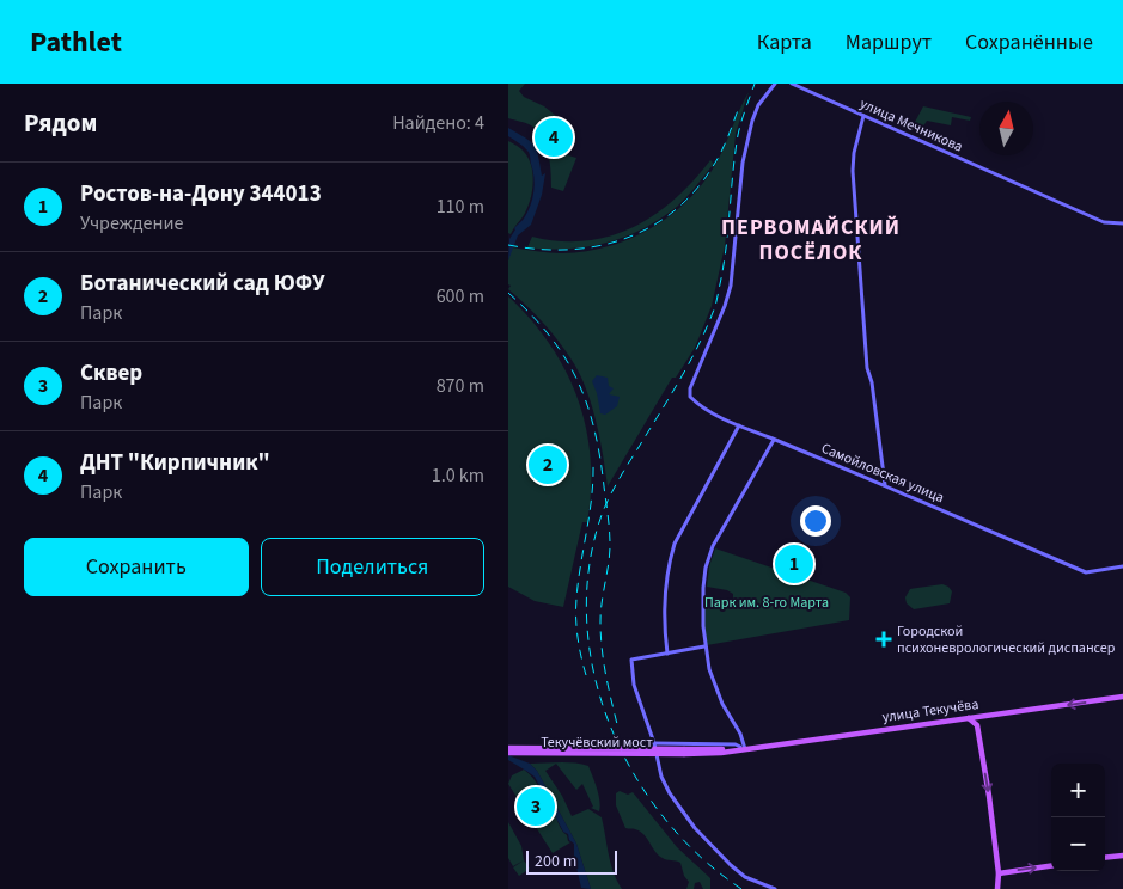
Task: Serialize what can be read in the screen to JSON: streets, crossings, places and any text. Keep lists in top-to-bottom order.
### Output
{
  "streets": {
    "main road": ["улица Текучёва", "Текучёвский мост"],
    "street": ["улица Мечникова", "Самойловская улица"]
  },
  "districts": ["ПЕРВОМАЙСКИЙ ПОСЁЛОК"],
  "parks": ["Парк им. 8-го Марта"],
  "places": {
    "health": ["Городской психоневрологический диспансер"]
  },
  "scale_bar": "200 m",
  "north": "top",
  "page": {
    "header": "Pathlet",
    "nav": ["Карта", "Маршрут", "Сохранённые"],
    "heading": ["Рядом", "Найдено: 4"],
    "pins": [
      "4",
      "2",
      "1",
      "3"
    ],
    "list": [
      {
        "mark": "1",
        "name": "Ростов-на-Дону 344013",
        "note": "Учреждение",
        "value": "110 m"
      },
      {
        "mark": "2",
        "name": "Ботанический сад ЮФУ",
        "note": "Парк",
        "value": "600 m"
      },
      {
        "mark": "3",
        "name": "Сквер",
        "note": "Парк",
        "value": "870 m"
      },
      {
        "mark": "4",
        "name": "ДНТ \"Кирпичник\"",
        "note": "Парк",
        "value": "1.0 km"
      }
    ],
    "buttons": ["Сохранить", "Поделиться"],
    "map_buttons": ["+", "−"],
    "scale": "200 m"
  }
}
